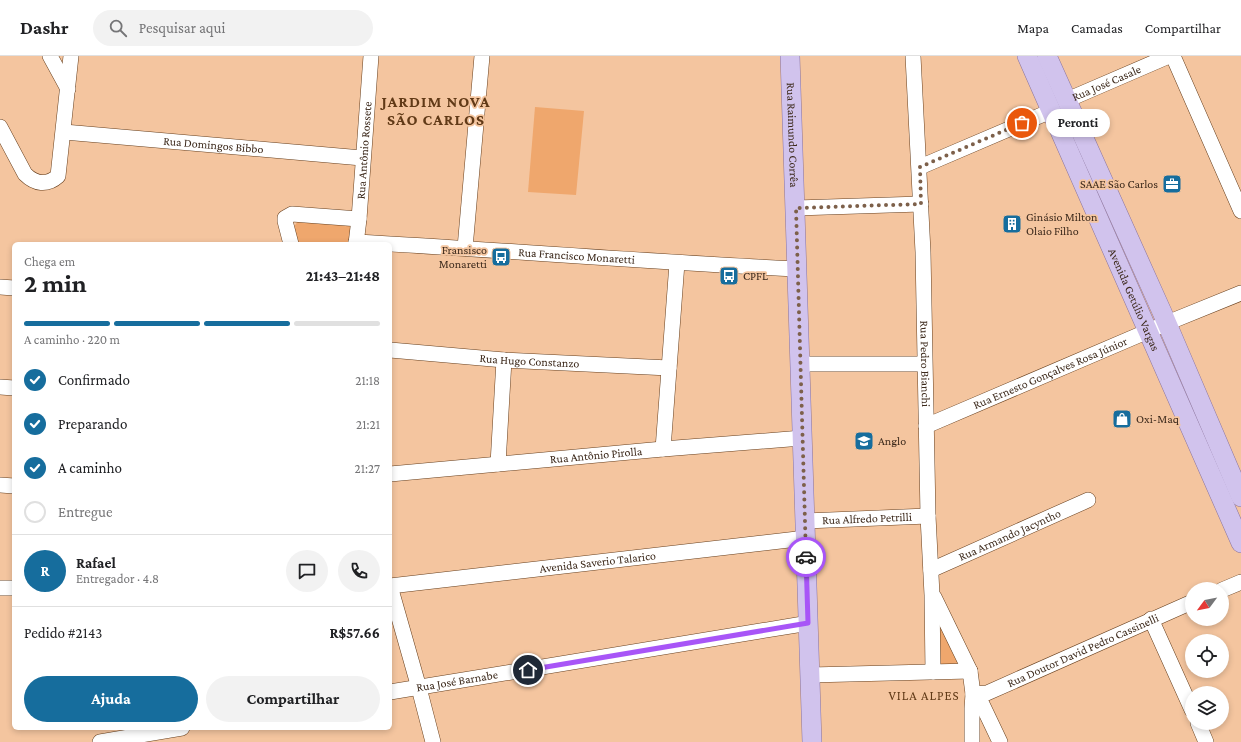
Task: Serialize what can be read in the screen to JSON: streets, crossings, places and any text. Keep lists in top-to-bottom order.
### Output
{
  "streets": {
    "main road": ["Rua Raimundo Corrêa", "Avenida Getúlio Vargas"],
    "street": [
      "Rua José Casale",
      "Rua Domingos Bibbo",
      "Rua Antônio Rossete",
      "Rua Francisco Monaretti",
      "Rua Hugo Constanzo",
      "Rua Pedro Bianchi",
      "Rua Ernesto Gonçalves Rosa Júnior",
      "Rua Antônio Pirolla",
      "Rua Alfredo Petrilli",
      "Rua Armando Jacyntho",
      "Avenida Saverio Talarico",
      "Rua Doutor David Pedro Cassinelli",
      "Rua José Barnabe"
    ]
  },
  "crossings": [
    ["Rua José Casale", "Avenida Getúlio Vargas"],
    ["Rua Raimundo Corrêa", "Rua Francisco Monaretti"],
    ["Rua Raimundo Corrêa", "Rua Antônio Pirolla"],
    ["Rua Raimundo Corrêa", "Rua Alfredo Petrilli"],
    ["Rua Raimundo Corrêa", "Avenida Saverio Talarico"],
    ["Rua Raimundo Corrêa", "Rua José Barnabe"],
    ["Rua Domingos Bibbo", "Rua Antônio Rossete"],
    ["Avenida Getúlio Vargas", "Rua Ernesto Gonçalves Rosa Júnior"],
    ["Rua Pedro Bianchi", "Rua Ernesto Gonçalves Rosa Júnior"],
    ["Rua Pedro Bianchi", "Rua Alfredo Petrilli"],
    ["Rua Pedro Bianchi", "Rua Armando Jacyntho"],
    ["Rua Alfredo Petrilli", "Avenida Saverio Talarico"]
  ],
  "districts": ["JARDIM NOVA SÃO CARLOS", "VILA ALPES"],
  "places": {
    "other": ["Peronti"],
    "office": ["SAAE São Carlos"],
    "building": ["Ginásio Milton Olaio Filho"],
    "bus stop": ["Fransisco Monaretti", "CPFL"],
    "shop": ["Oxi-Maq"],
    "school or university": ["Anglo"]
  },
  "north": "bottom left",
  "page": {
    "header": "Dashr",
    "search": "Pesquisar aqui",
    "nav": ["Mapa", "Camadas", "Compartilhar"],
    "bubble": "Peronti",
    "heading": ["2 min", "Chega em", "21:43–21:48"],
    "panel": [
      "Rafael",
      "Entregador · 4.8",
      "Pedido #2143",
      "R$57.66"
    ],
    "bar": "A caminho · 220 m",
    "list": [
      ["Confirmado", "21:18"],
      ["Preparando", "21:21"],
      ["A caminho", "21:27"],
      "Entregue"
    ],
    "round": "R",
    "buttons": ["Ajuda", "Compartilhar"]
  }
}
